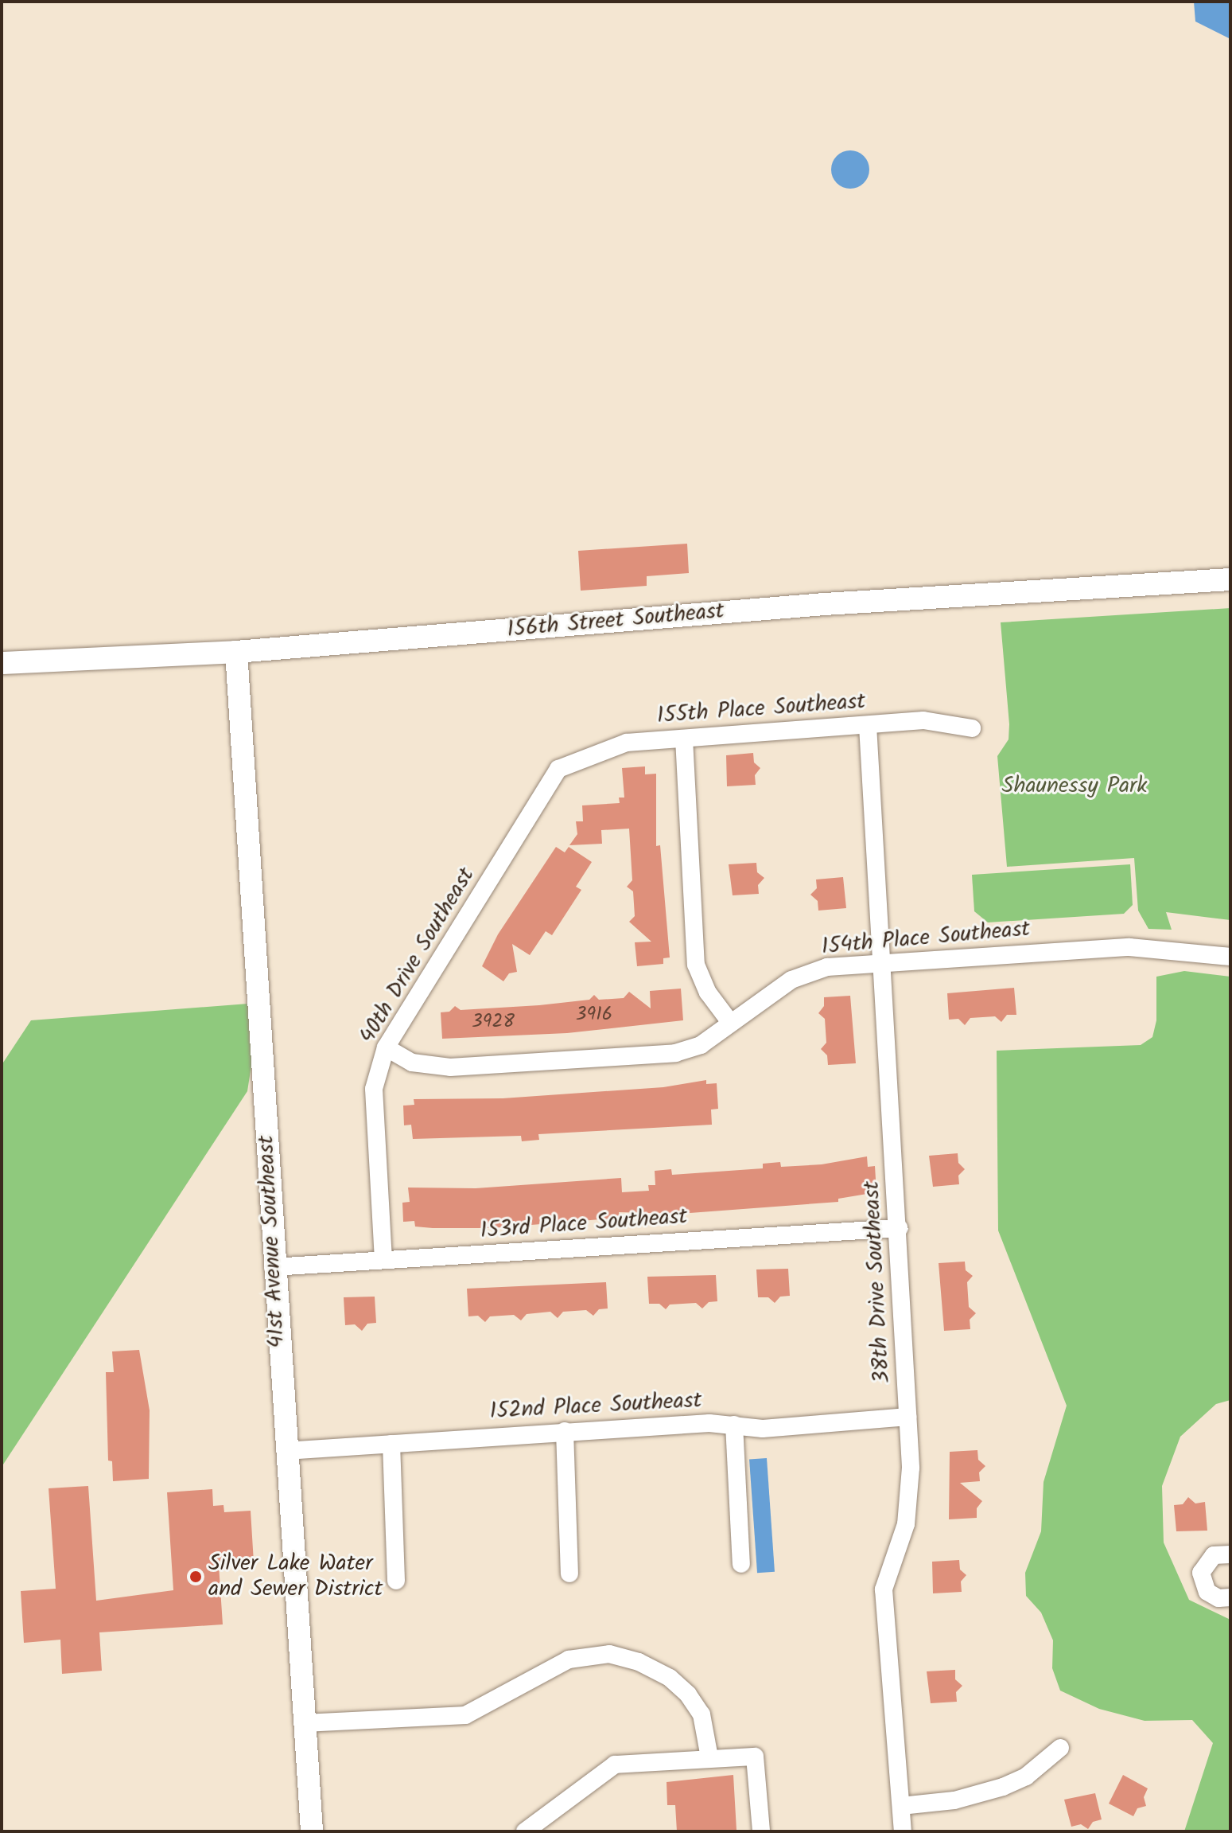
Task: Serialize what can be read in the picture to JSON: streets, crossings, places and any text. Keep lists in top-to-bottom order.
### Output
{
  "streets": {
    "street": [
      "156th Street Southeast",
      "155th Place Southeast",
      "154th Place Southeast",
      "40th Drive Southeast",
      "153rd Place Southeast",
      "41st Avenue Southeast",
      "38th Drive Southeast",
      "152nd Place Southeast"
    ]
  },
  "crossings": [
    ["156th Street Southeast", "41st Avenue Southeast"],
    ["155th Place Southeast", "40th Drive Southeast"],
    ["155th Place Southeast", "38th Drive Southeast"],
    ["154th Place Southeast", "40th Drive Southeast"],
    ["154th Place Southeast", "38th Drive Southeast"],
    ["40th Drive Southeast", "153rd Place Southeast"],
    ["153rd Place Southeast", "41st Avenue Southeast"],
    ["153rd Place Southeast", "38th Drive Southeast"],
    ["41st Avenue Southeast", "152nd Place Southeast"],
    ["38th Drive Southeast", "152nd Place Southeast"]
  ],
  "parks": ["Shaunessy Park"],
  "places": ["Silver Lake Water and Sewer District"],
  "house_numbers": ["3916", "3928"]
}
